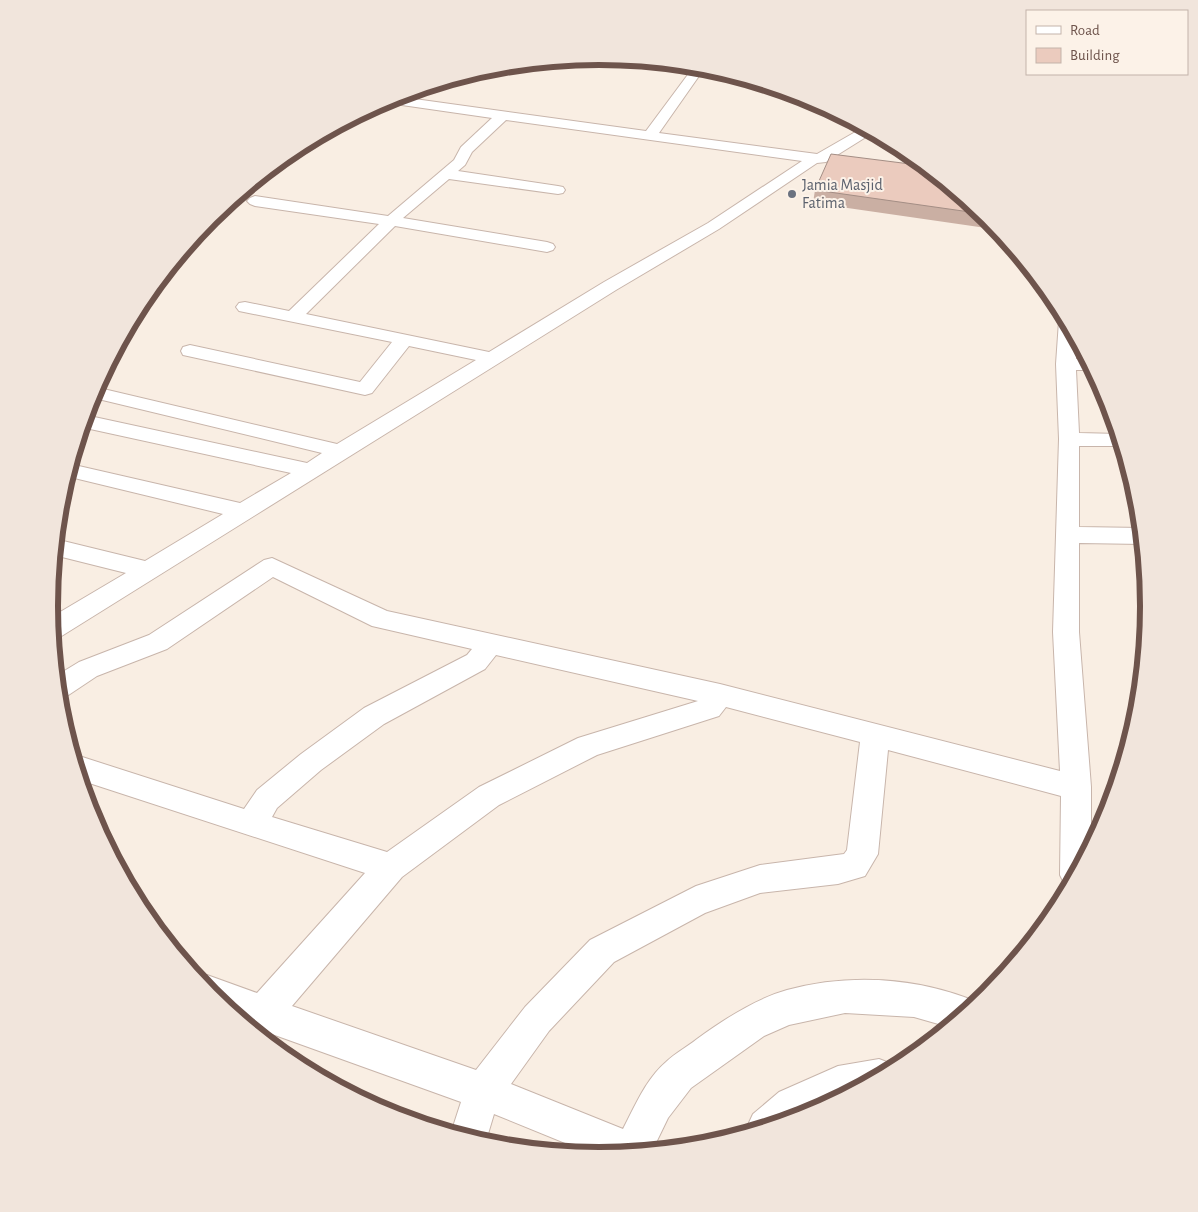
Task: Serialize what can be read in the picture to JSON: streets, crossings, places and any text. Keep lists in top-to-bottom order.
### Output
{
  "places": ["Jamia Masjid Fatima"],
  "legend": ["Road", "Building"]
}
